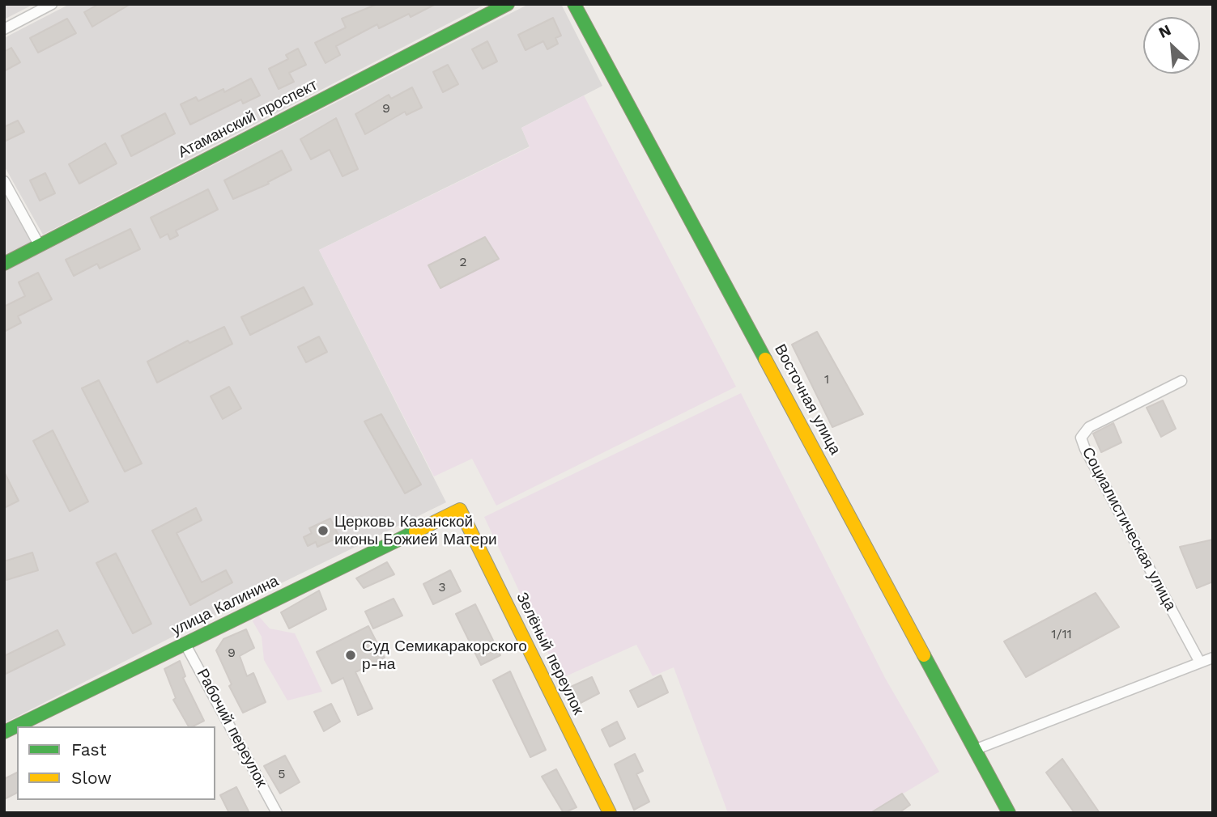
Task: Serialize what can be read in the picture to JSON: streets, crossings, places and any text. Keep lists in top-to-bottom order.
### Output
{
  "streets": {
    "street": [
      "Атаманский проспект",
      "Восточная улица",
      "Социалистическая улица",
      "улица Калинина",
      "Зелёный переулок",
      "Рабочий переулок"
    ]
  },
  "crossings": [
    ["улица Калинина", "Зелёный переулок"],
    ["улица Калинина", "Рабочий переулок"]
  ],
  "places": ["Церковь Казанской иконы Божией Матери", "Суд Семикаракорского р-на"],
  "house_numbers": [
    "9",
    "2",
    "1",
    "3",
    "1/11",
    "9",
    "5"
  ],
  "legend": ["Fast", "Slow"],
  "north": "top left"
}
